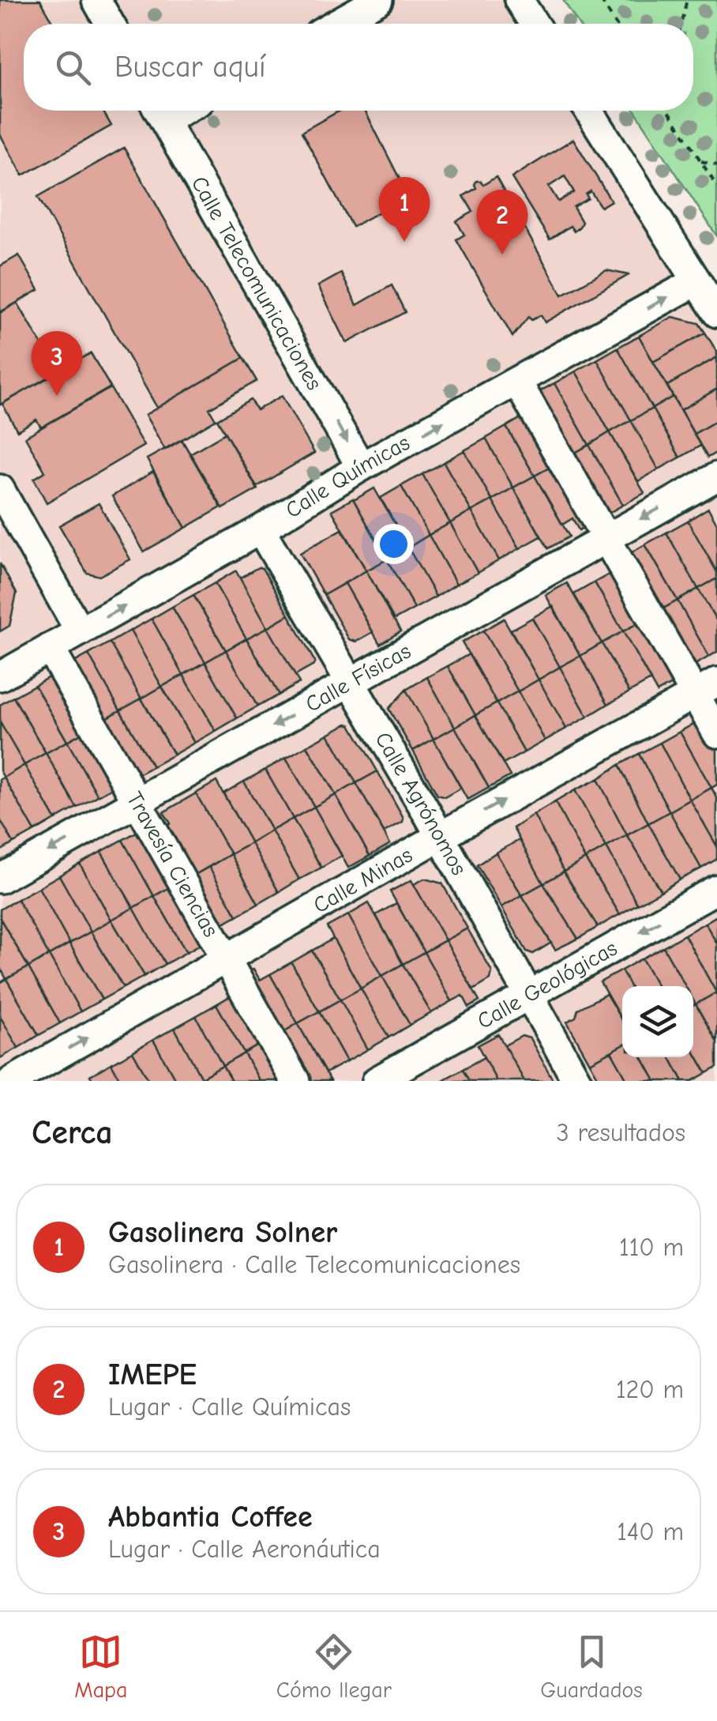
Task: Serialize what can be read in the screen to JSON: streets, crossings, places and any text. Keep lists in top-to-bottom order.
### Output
{
  "streets": {
    "street": [
      "Calle Telecomunicaciones",
      "Calle Químicas",
      "Calle Físicas",
      "Calle Agrónomos",
      "Travesía Ciencias",
      "Calle Minas",
      "Calle Geológicas"
    ]
  },
  "crossings": [
    ["Calle Telecomunicaciones", "Calle Químicas"],
    ["Calle Químicas", "Calle Agrónomos"],
    ["Calle Químicas", "Travesía Ciencias"],
    ["Calle Físicas", "Calle Agrónomos"],
    ["Calle Físicas", "Travesía Ciencias"],
    ["Calle Agrónomos", "Calle Minas"],
    ["Calle Agrónomos", "Calle Geológicas"],
    ["Travesía Ciencias", "Calle Minas"]
  ],
  "one_way": [
    "Calle Telecomunicaciones",
    "Calle Químicas",
    "Calle Físicas",
    "Calle Minas",
    "Calle Geológicas"
  ],
  "page": {
    "search": "Buscar aquí",
    "pins": ["1", "2", "3"],
    "heading": ["Cerca", "3 resultados"],
    "list": [
      {
        "mark": "1",
        "name": "Gasolinera Solner",
        "note": "Gasolinera · Calle Telecomunicaciones",
        "value": "110 m"
      },
      {
        "mark": "2",
        "name": "IMEPE",
        "note": "Lugar · Calle Químicas",
        "value": "120 m"
      },
      {
        "mark": "3",
        "name": "Abbantia Coffee",
        "note": "Lugar · Calle Aeronáutica",
        "value": "140 m"
      }
    ],
    "nav": ["Mapa", "Cómo llegar", "Guardados"]
  }
}
